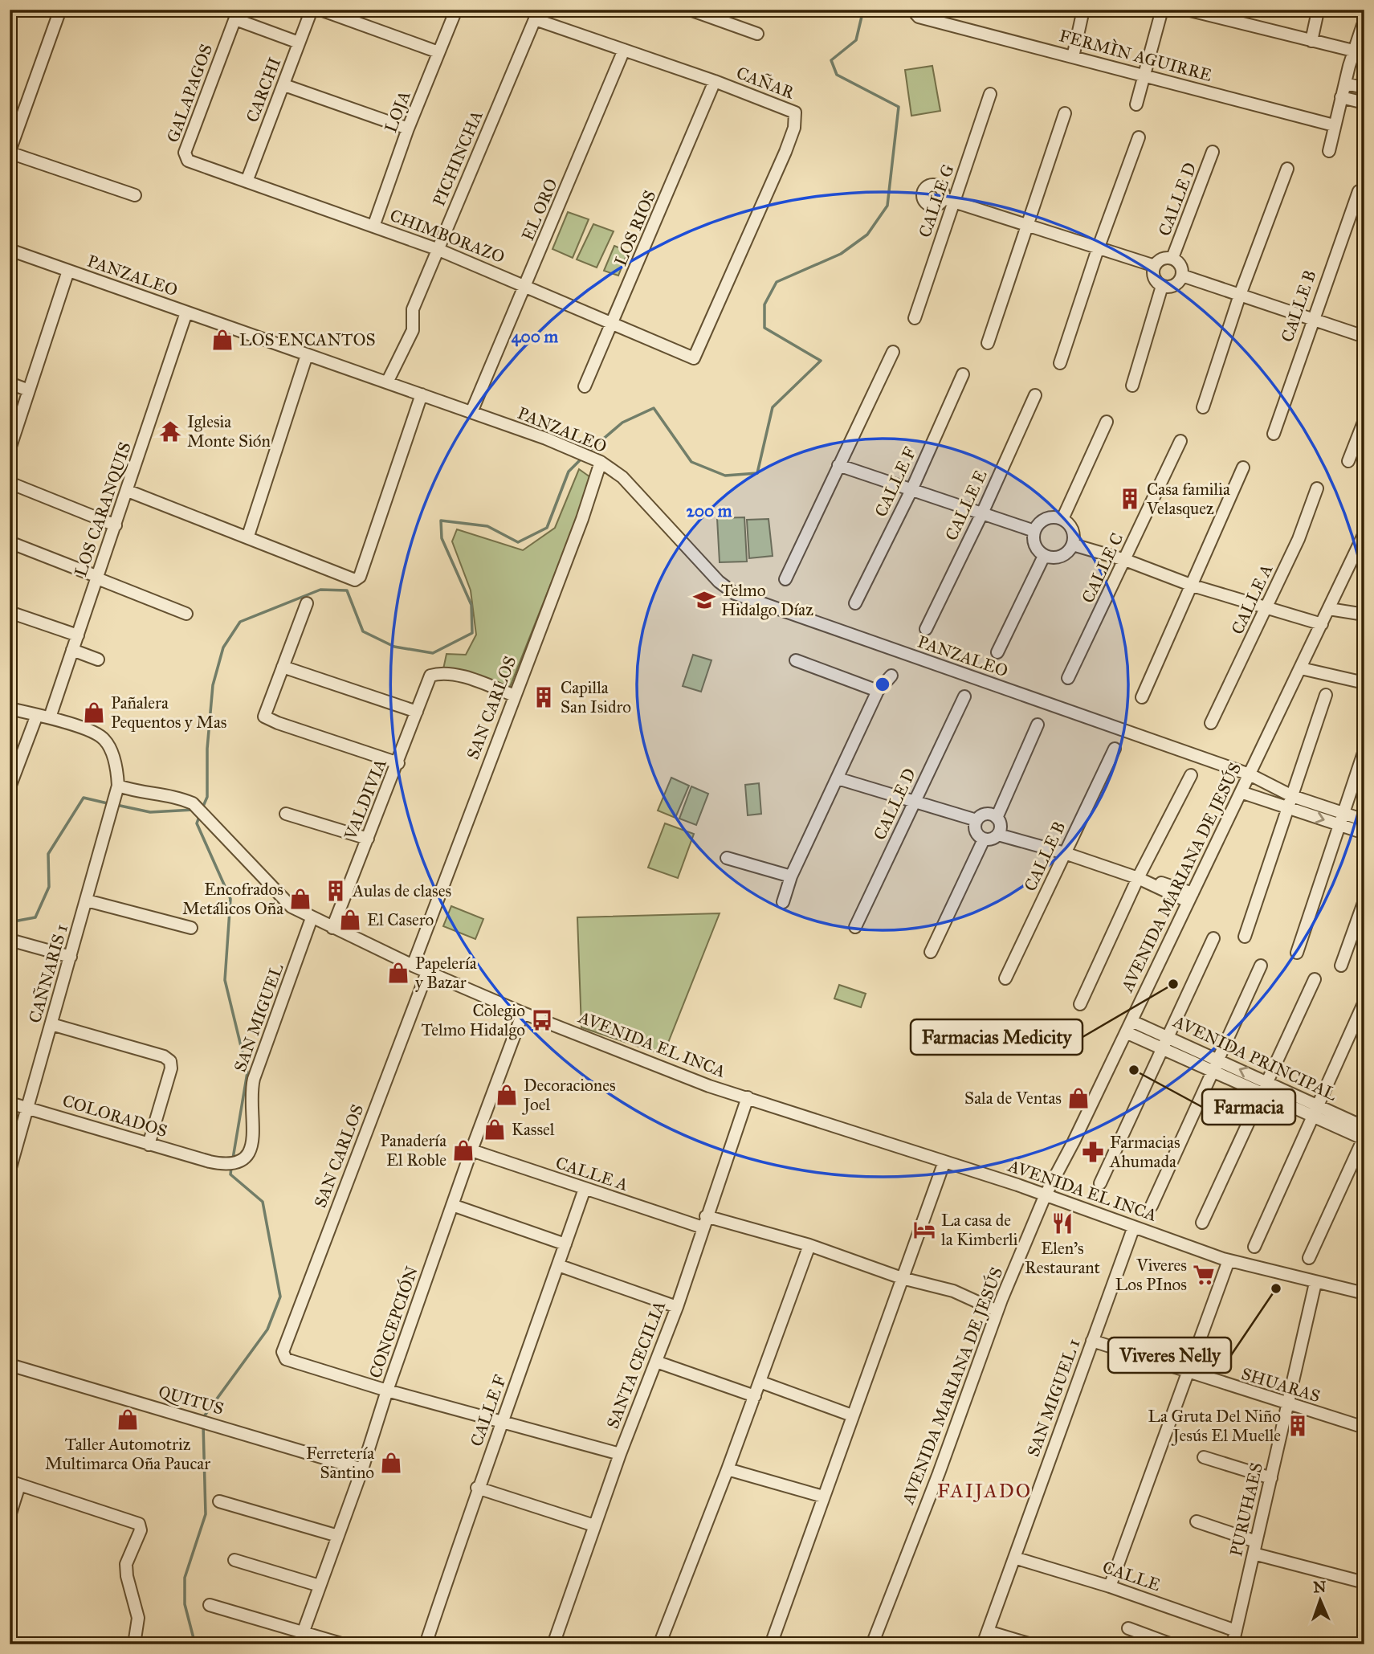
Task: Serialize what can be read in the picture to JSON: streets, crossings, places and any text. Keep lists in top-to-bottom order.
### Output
{
  "streets": {
    "street": [
      "FERMÌN AGUIRRE",
      "CAÑAR",
      "CARCHI",
      "GALAPAGOS",
      "LOJA",
      "PICHINCHA",
      "CALLE D",
      "CALLE G",
      "EL ORO",
      "LOS RIOS",
      "CHIMBORAZO",
      "PANZALEO",
      "CALLE B",
      "CALLE F",
      "CALLE E",
      "LOS CARANQUIS",
      "CALLE C",
      "CALLE A",
      "SAN CARLOS",
      "VALDIVIA",
      "AVENIDA MARIANA DE JESÚS",
      "CAÑNARIS 1",
      "SAN MIGUEL",
      "AVENIDA EL INCA",
      "AVENIDA PRINCIPAL",
      "COLORADOS",
      "CONCEPCIÓN",
      "SANTA CECILIA",
      "SHUARAS",
      "SAN MIGUEL 1",
      "QUITUS",
      "PURUHAES",
      "CALLE"
    ]
  },
  "crossings": [
    ["CAÑAR", "PICHINCHA"],
    ["CAÑAR", "EL ORO"],
    ["CAÑAR", "LOS RIOS"],
    ["CAÑAR", "CHIMBORAZO"],
    ["CARCHI", "CHIMBORAZO"],
    ["GALAPAGOS", "CHIMBORAZO"],
    ["LOJA", "CHIMBORAZO"],
    ["PICHINCHA", "CHIMBORAZO"],
    ["PICHINCHA", "PANZALEO"],
    ["EL ORO", "CHIMBORAZO"],
    ["EL ORO", "PANZALEO"],
    ["LOS RIOS", "CHIMBORAZO"],
    ["PANZALEO", "LOS CARANQUIS"],
    ["PANZALEO", "SAN CARLOS"],
    ["PANZALEO", "AVENIDA MARIANA DE JESÚS"],
    ["CALLE F", "CALLE A"],
    ["CALLE A", "AVENIDA MARIANA DE JESÚS"],
    ["CALLE A", "CONCEPCIÓN"],
    ["CALLE A", "SANTA CECILIA"],
    ["SAN CARLOS", "VALDIVIA"],
    ["SAN CARLOS", "AVENIDA EL INCA"],
    ["SAN CARLOS", "CONCEPCIÓN"],
    ["VALDIVIA", "AVENIDA EL INCA"],
    ["AVENIDA MARIANA DE JESÚS", "AVENIDA EL INCA"],
    ["AVENIDA MARIANA DE JESÚS", "AVENIDA PRINCIPAL"],
    ["CAÑNARIS 1", "AVENIDA EL INCA"],
    ["CAÑNARIS 1", "COLORADOS"],
    ["SAN MIGUEL", "AVENIDA EL INCA"],
    ["SAN MIGUEL", "COLORADOS"],
    ["AVENIDA EL INCA", "CONCEPCIÓN"],
    ["AVENIDA EL INCA", "SANTA CECILIA"],
    ["AVENIDA EL INCA", "SAN MIGUEL 1"],
    ["AVENIDA EL INCA", "PURUHAES"],
    ["CONCEPCIÓN", "QUITUS"],
    ["SHUARAS", "SAN MIGUEL 1"],
    ["SHUARAS", "PURUHAES"],
    ["SAN MIGUEL 1", "CALLE"],
    ["PURUHAES", "CALLE"]
  ],
  "districts": ["FAIJADO"],
  "places": {
    "shop": [
      "LOS ENCANTOS",
      "Pañalera Pequentos y Mas",
      "Encofrados Metálicos Oña",
      "El Casero",
      "Papelería y Bazar",
      "Decoraciones Joel",
      "Sala de Ventas",
      "Kassel",
      "Panadería El Roble",
      "Taller Automotriz Multimarca Oña Paucar",
      "Ferretería Santino"
    ],
    "temple": ["Iglesia Monte Sión"],
    "building": [
      "Casa familia Velasquez",
      "Capilla San Isidro",
      "Aulas de clases",
      "La Gruta Del Niño Jesús El Muelle"
    ],
    "school or university": ["Telmo Hidalgo Díaz"],
    "other": ["Farmacias Medicity", "Farmacia", "Viveres Nelly"],
    "bus stop": ["Colegio Telmo Hidalgo"],
    "pharmacy": ["Farmacias Ahumada"],
    "restaurant": ["Elen's Restaurant"],
    "hotel": ["La casa de la Kimberli"],
    "supermarket": ["Viveres Los PInos"]
  },
  "north": "top",
  "rings": ["400 m", "200 m"]
}
